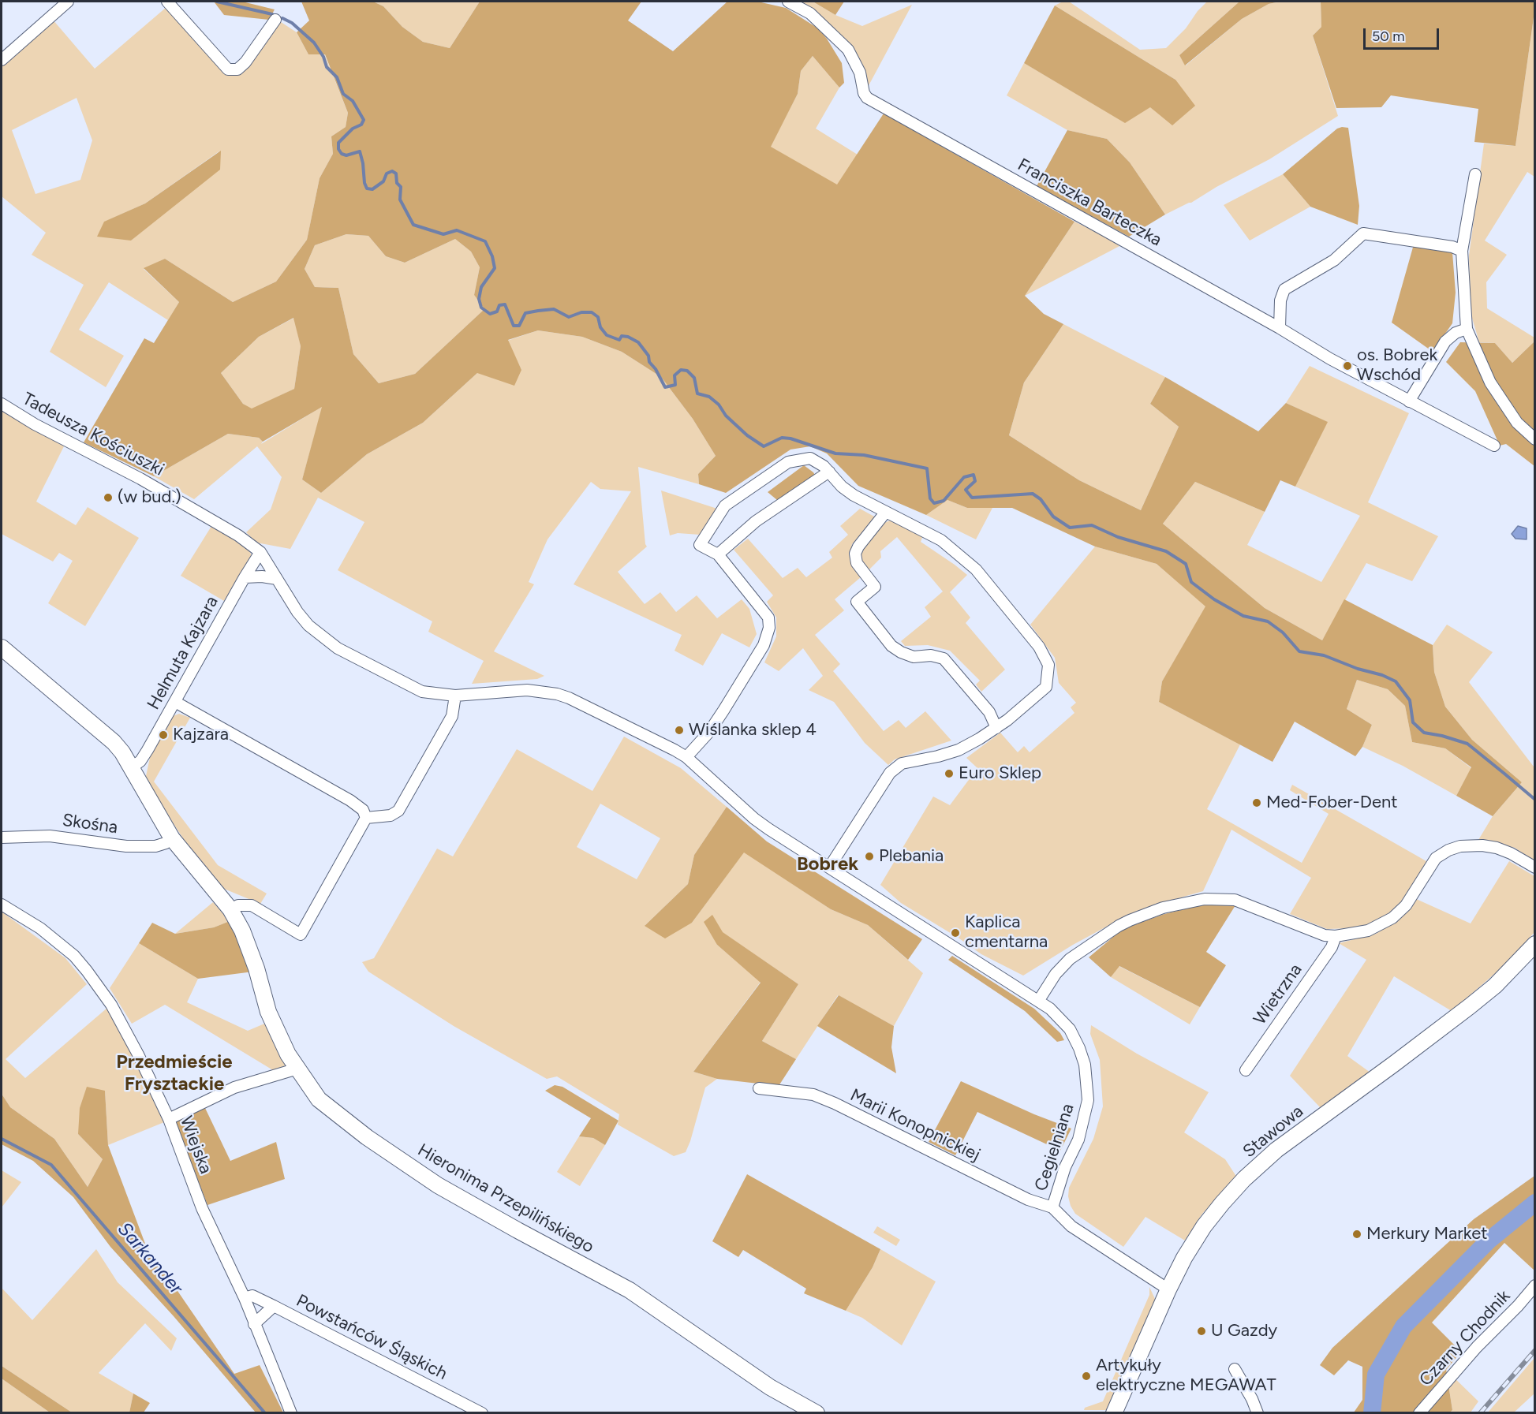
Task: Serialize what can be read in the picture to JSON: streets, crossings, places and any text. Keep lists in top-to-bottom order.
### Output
{
  "streets": {
    "street": [
      "Franciszka Barteczka",
      "Tadeusza Kościuszki",
      "Helmuta Kajzara",
      "Skośna",
      "Wietrzna",
      "Marii Konopnickiej",
      "Stawowa",
      "Wiejska",
      "Cegielniana",
      "Hieronima Przepilińskiego",
      "Powstańców Śląskich",
      "Czarny Chodnik"
    ]
  },
  "crossings": [
    ["Tadeusza Kościuszki", "Helmuta Kajzara"],
    ["Tadeusza Kościuszki", "Cegielniana"],
    ["Helmuta Kajzara", "Hieronima Przepilińskiego"],
    ["Skośna", "Hieronima Przepilińskiego"],
    ["Marii Konopnickiej", "Cegielniana"],
    ["Stawowa", "Cegielniana"],
    ["Wiejska", "Powstańców Śląskich"]
  ],
  "districts": ["Bobrek", "Przedmieście Frysztackie"],
  "water": ["Sarkander"],
  "places": [
    "os. Bobrek Wschód",
    "(w bud.)",
    "Wiślanka sklep 4",
    "Kajzara",
    "Euro Sklep",
    "Med-Fober-Dent",
    "Plebania",
    "Kaplica cmentarna",
    "Merkury Market",
    "U Gazdy",
    "Artykuły elektryczne MEGAWAT"
  ],
  "scale_bar": "50 m"
}
